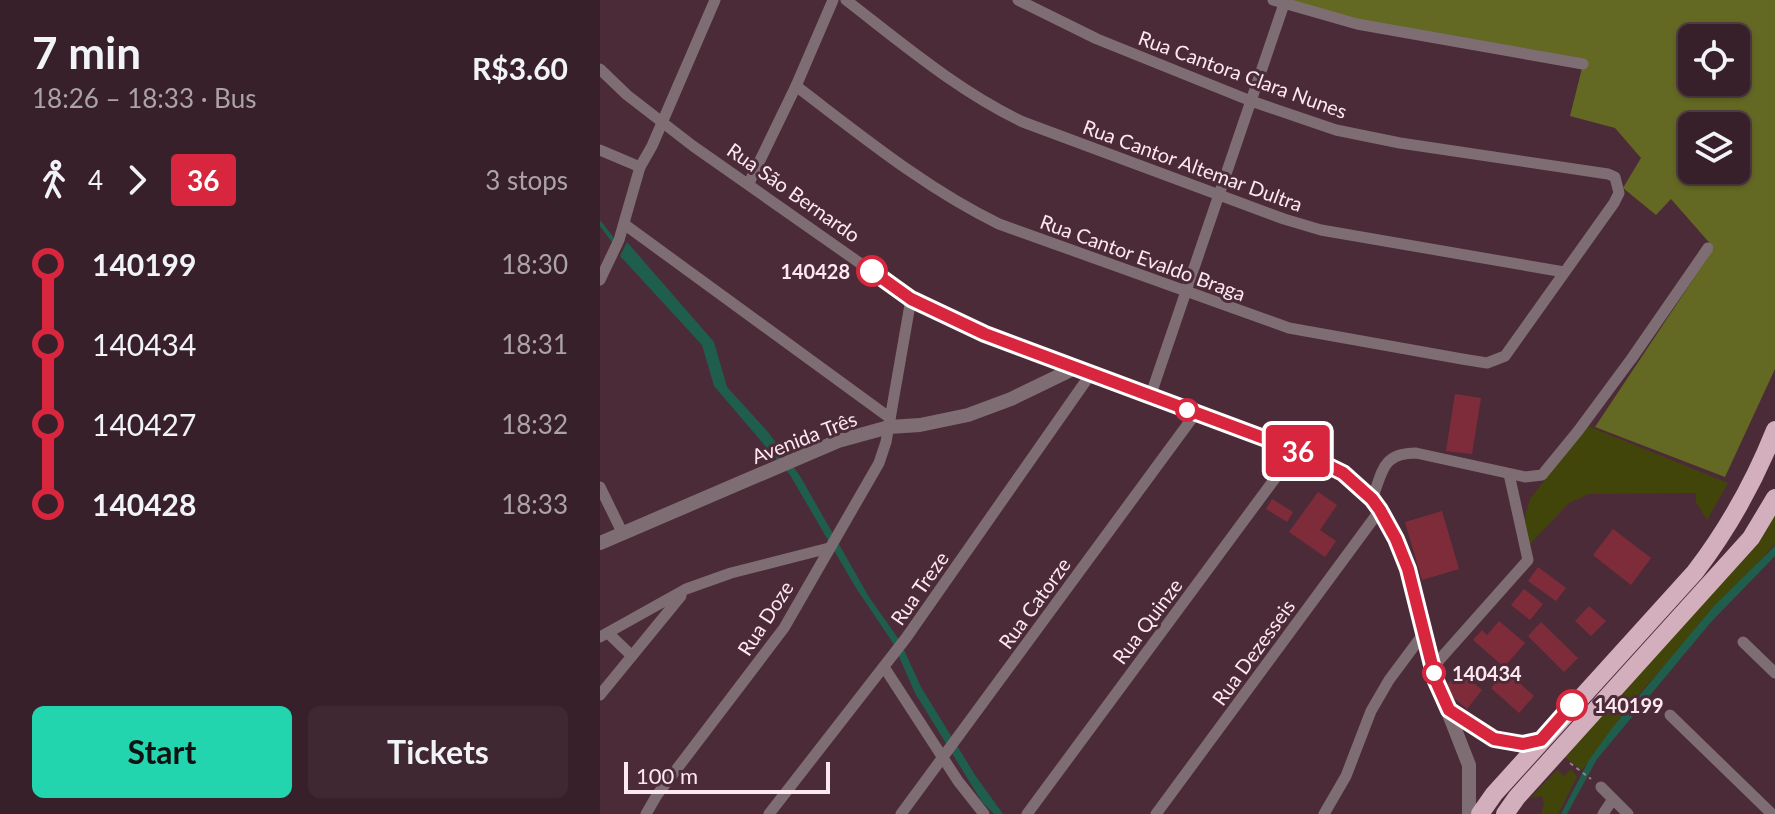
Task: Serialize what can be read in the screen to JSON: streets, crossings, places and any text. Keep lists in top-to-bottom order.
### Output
{
  "streets": {
    "street": [
      "Rua Cantora Clara Nunes",
      "Rua Cantor Altemar Dultra",
      "Rua São Bernardo",
      "Rua Cantor Evaldo Braga",
      "Avenida Três",
      "Rua Treze",
      "Rua Catorze",
      "Rua Doze",
      "Rua Quinze",
      "Rua Dezesseis"
    ]
  },
  "crossings": [
    ["Rua Cantora Clara Nunes", "Rua Cantor Altemar Dultra"],
    ["Rua Cantora Clara Nunes", "Rua Cantor Evaldo Braga"],
    ["Rua Cantor Altemar Dultra", "Rua Cantor Evaldo Braga"],
    ["Rua São Bernardo", "Avenida Três"],
    ["Rua São Bernardo", "Rua Treze"],
    ["Rua São Bernardo", "Rua Catorze"],
    ["Rua São Bernardo", "Rua Doze"],
    ["Rua São Bernardo", "Rua Quinze"],
    ["Rua São Bernardo", "Rua Dezesseis"],
    ["Avenida Três", "Rua Doze"]
  ],
  "places": ["140428", "140434", "140199"],
  "lines": ["bus line 36"],
  "scale_bar": "100 m",
  "page": {
    "heading": ["7 min", "18:26 – 18:33 · Bus", "R$3.60"],
    "on_map": "36",
    "legs": ["4", "36", "3 stops"],
    "list": [
      {
        "name": "140199",
        "value": "18:30"
      },
      {
        "name": "140434",
        "value": "18:31"
      },
      {
        "name": "140427",
        "value": "18:32"
      },
      {
        "name": "140428",
        "value": "18:33"
      }
    ],
    "buttons": ["Start", "Tickets"],
    "scale": "100 m"
  }
}
